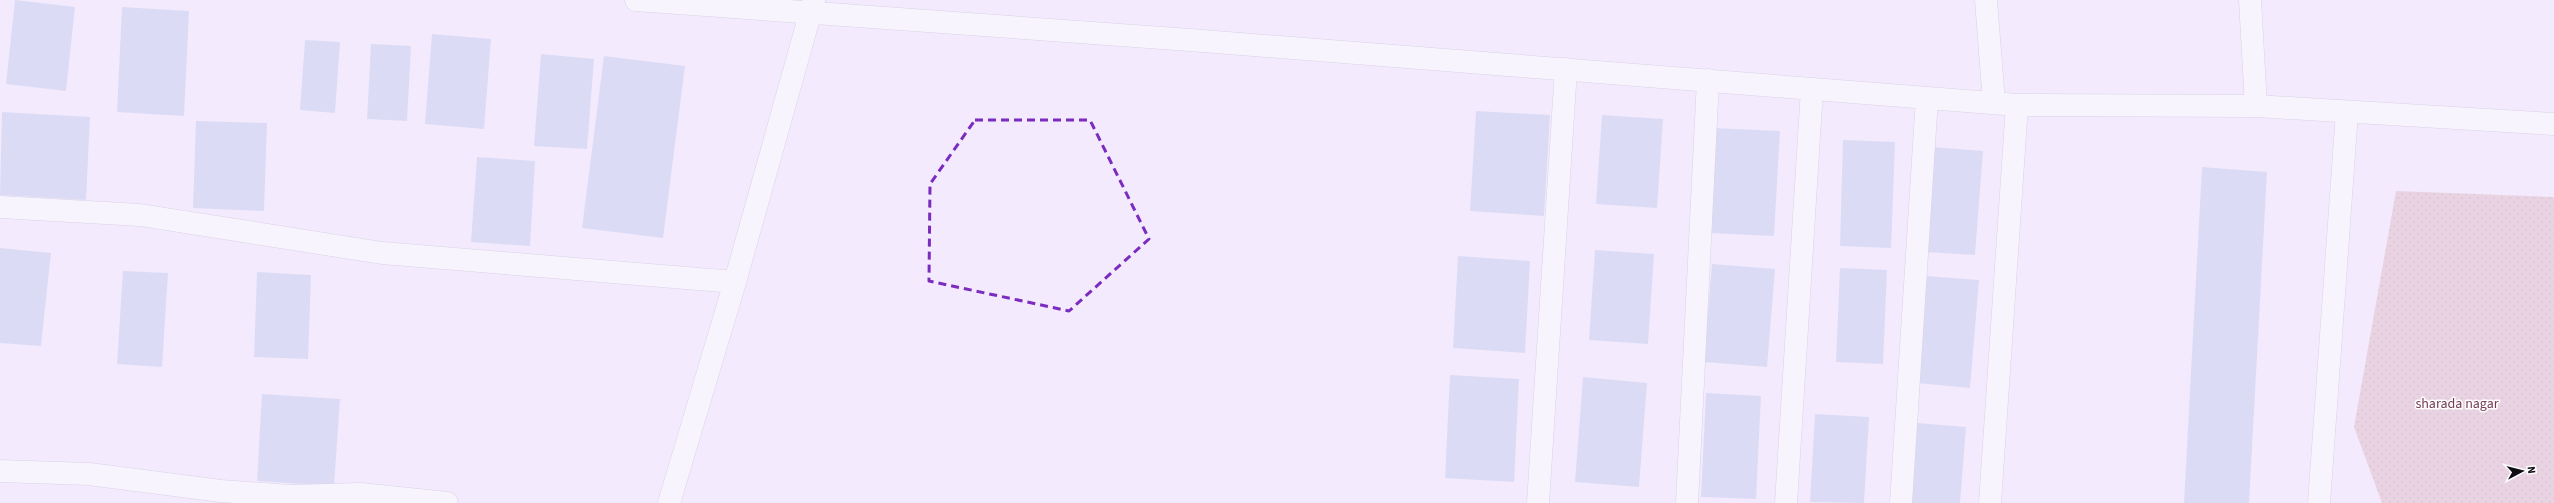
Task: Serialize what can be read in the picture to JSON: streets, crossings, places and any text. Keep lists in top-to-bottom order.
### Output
{
  "parks": ["sharada nagar"],
  "north": "right"
}
